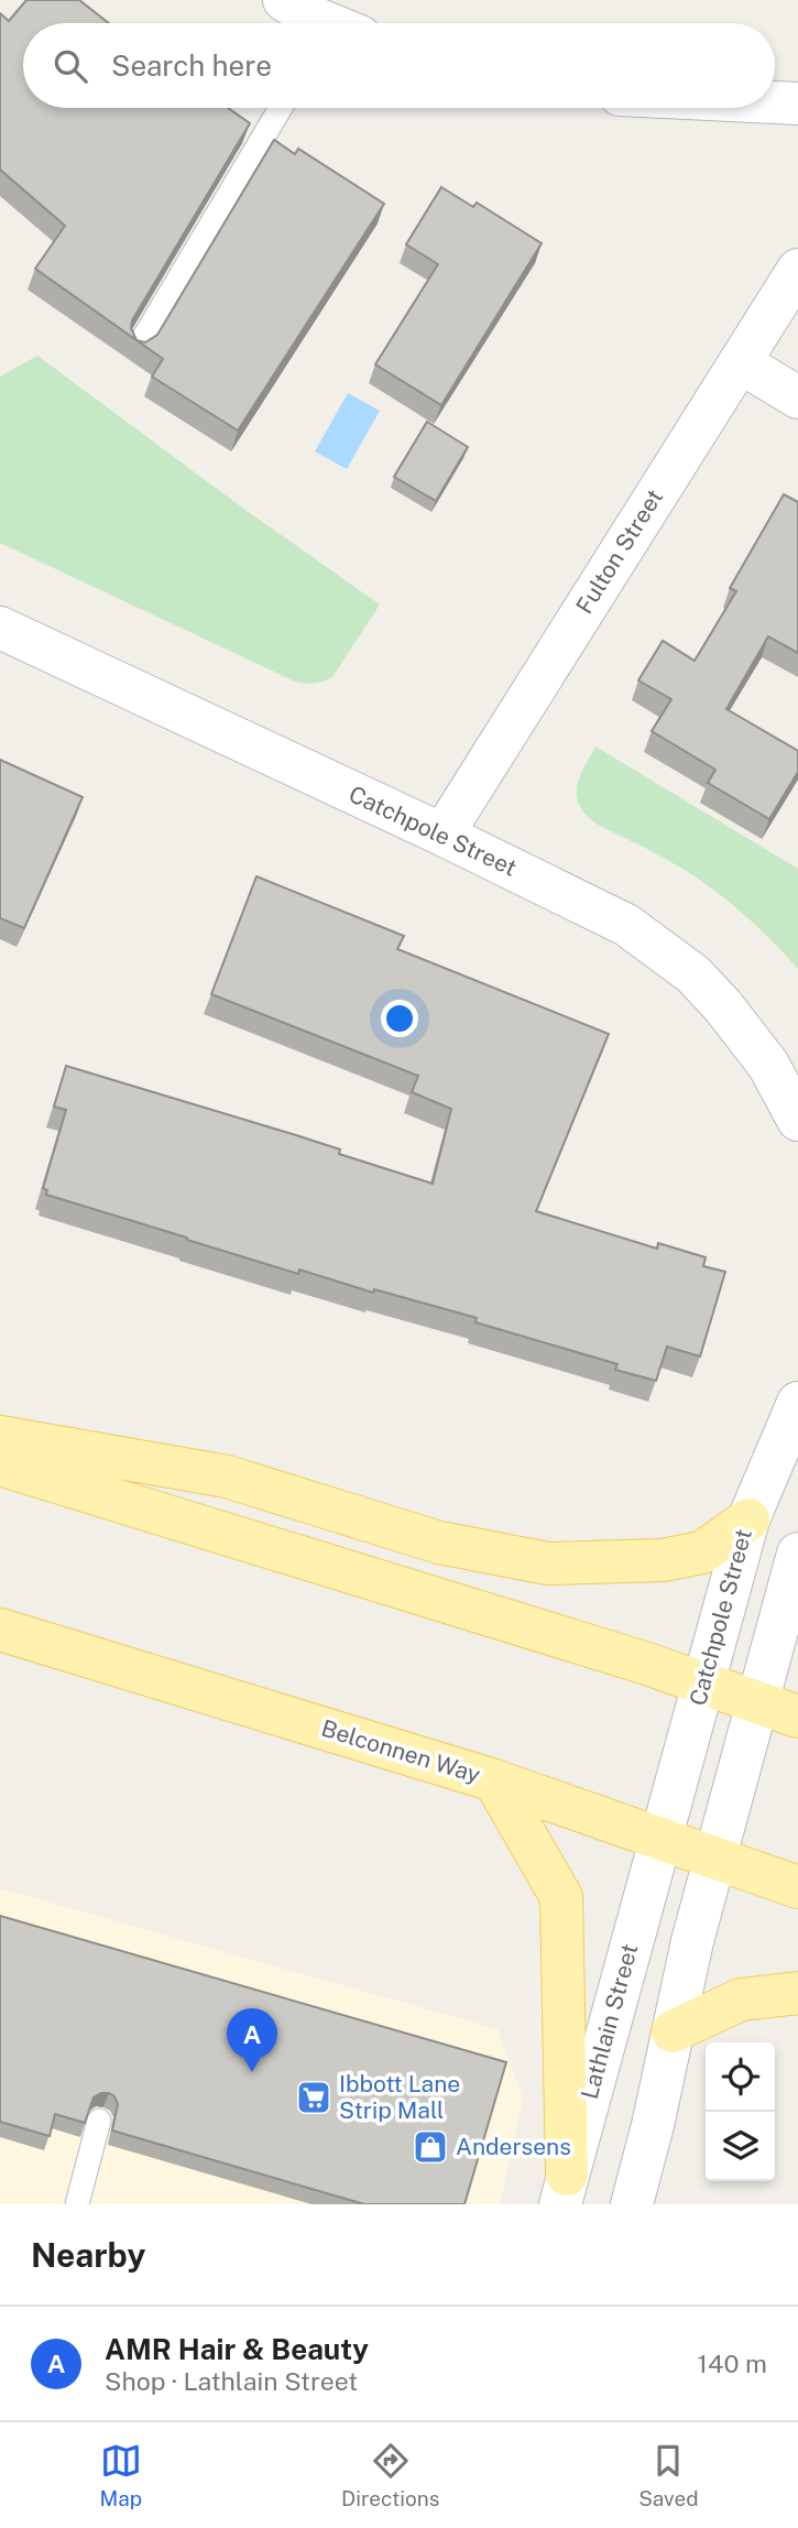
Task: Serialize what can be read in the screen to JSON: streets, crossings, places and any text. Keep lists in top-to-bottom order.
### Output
{
  "streets": {
    "main road": ["Belconnen Way"],
    "street": ["Fulton Street", "Catchpole Street", "Lathlain Street"]
  },
  "crossings": [
    ["Fulton Street", "Catchpole Street"],
    ["Catchpole Street", "Belconnen Way"],
    ["Catchpole Street", "Lathlain Street"],
    ["Belconnen Way", "Lathlain Street"]
  ],
  "places": {
    "supermarket": ["Ibbott Lane Strip Mall"],
    "shop": ["Andersens"]
  },
  "page": {
    "search": "Search here",
    "pins": "A",
    "heading": "Nearby",
    "list": [
      {
        "mark": "A",
        "name": "AMR Hair & Beauty",
        "note": "Shop · Lathlain Street",
        "value": "140 m"
      }
    ],
    "nav": ["Map", "Directions", "Saved"]
  }
}
